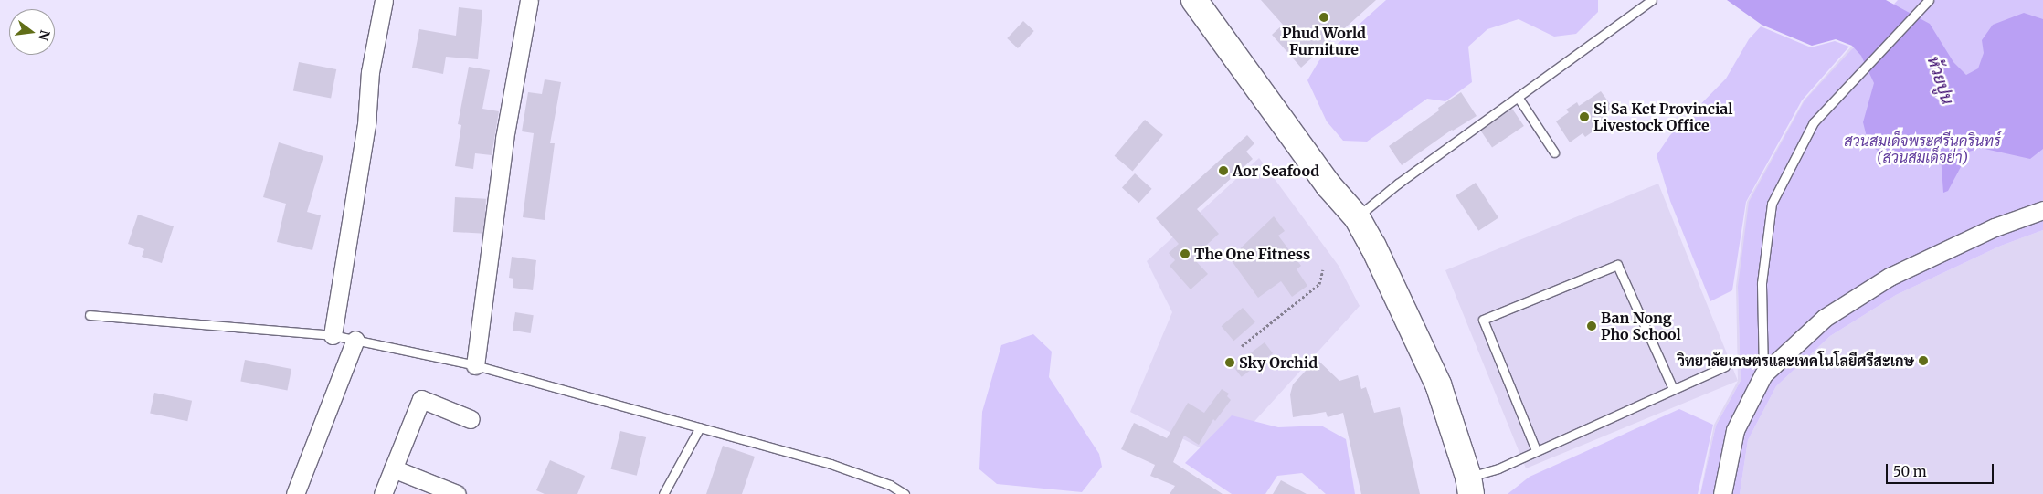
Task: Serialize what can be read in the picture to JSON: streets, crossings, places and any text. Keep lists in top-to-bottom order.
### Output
{
  "water": ["ห้วยปูน"],
  "parks": ["สวนสมเด็จพระศรีนครินทร์ (สวนสมเด็จย่า)"],
  "places": [
    "Phud World Furniture",
    "Si Sa Ket Provincial Livestock Office",
    "Aor Seafood",
    "The One Fitness",
    "Ban Nong Pho School",
    "วิทยาลัยเกษตรและเทคโนโลยีศรีสะเกษ",
    "Sky Orchid"
  ],
  "scale_bar": "50 m",
  "north": "right"
}
